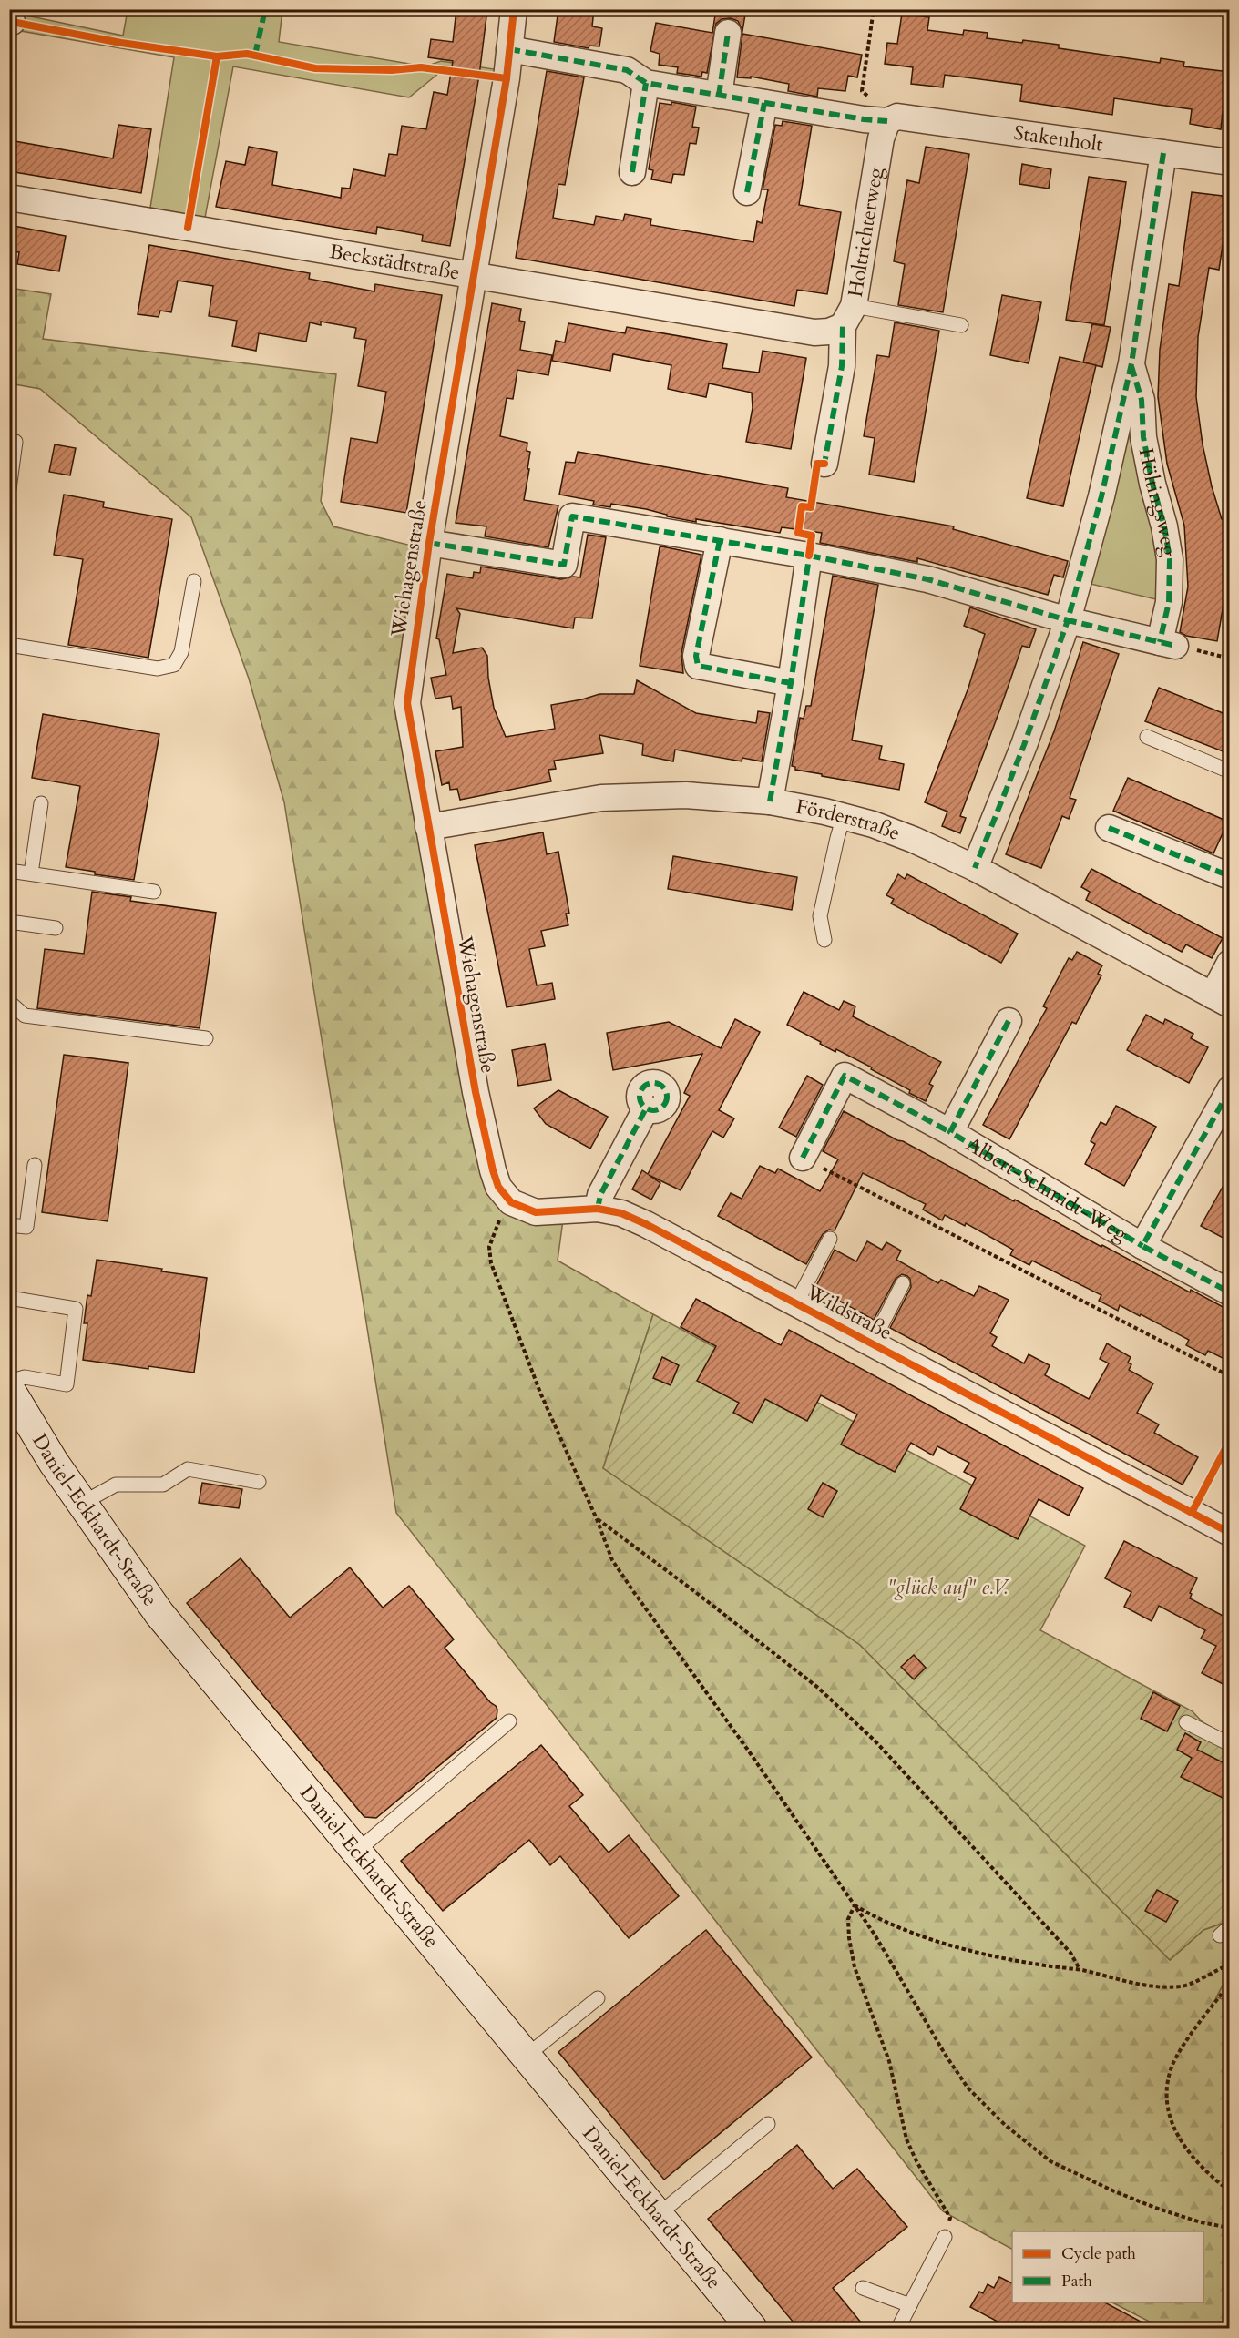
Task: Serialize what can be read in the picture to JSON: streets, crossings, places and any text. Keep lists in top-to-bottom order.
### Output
{
  "streets": {
    "street": [
      "Stakenholt",
      "Holtrichterweg",
      "Beckstädtstraße",
      "Höltingsweg",
      "Wiehagenstraße",
      "Förderstraße",
      "Albert-Schmidt-Weg",
      "Wildstraße",
      "Daniel-Eckhardt-Straße"
    ]
  },
  "crossings": [
    ["Stakenholt", "Holtrichterweg"],
    ["Stakenholt", "Höltingsweg"],
    ["Holtrichterweg", "Beckstädtstraße"],
    ["Beckstädtstraße", "Wiehagenstraße"],
    ["Höltingsweg", "Förderstraße"],
    ["Wiehagenstraße", "Förderstraße"],
    ["Wiehagenstraße", "Wildstraße"]
  ],
  "parks": ["\"glück auf\" e.V."],
  "legend": ["Cycle path", "Path"]
}
